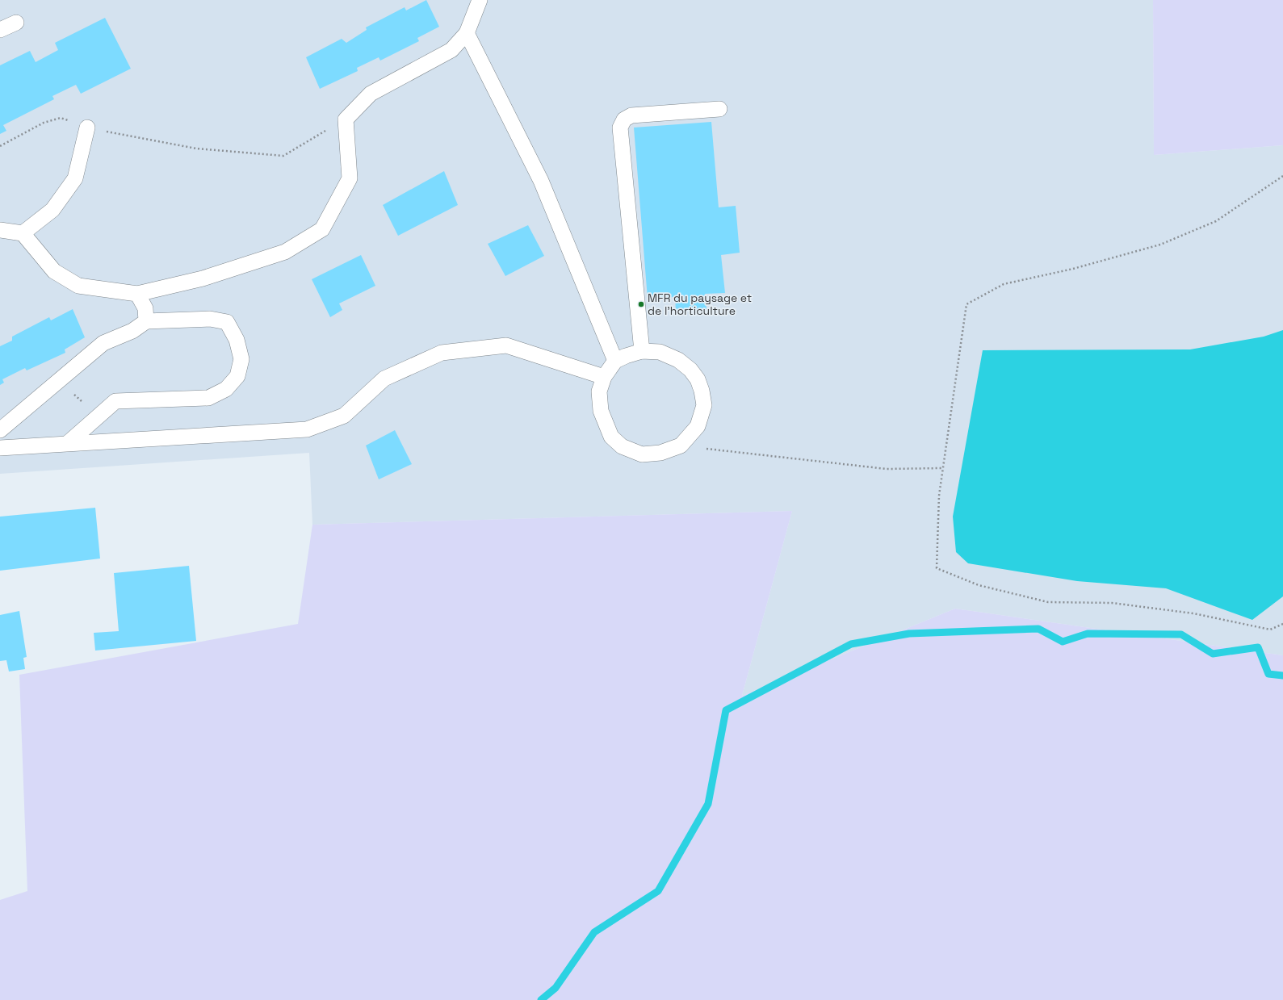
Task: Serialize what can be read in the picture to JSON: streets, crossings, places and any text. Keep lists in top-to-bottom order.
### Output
{
  "places": ["MFR du paysage et de l'horticulture"]
}
